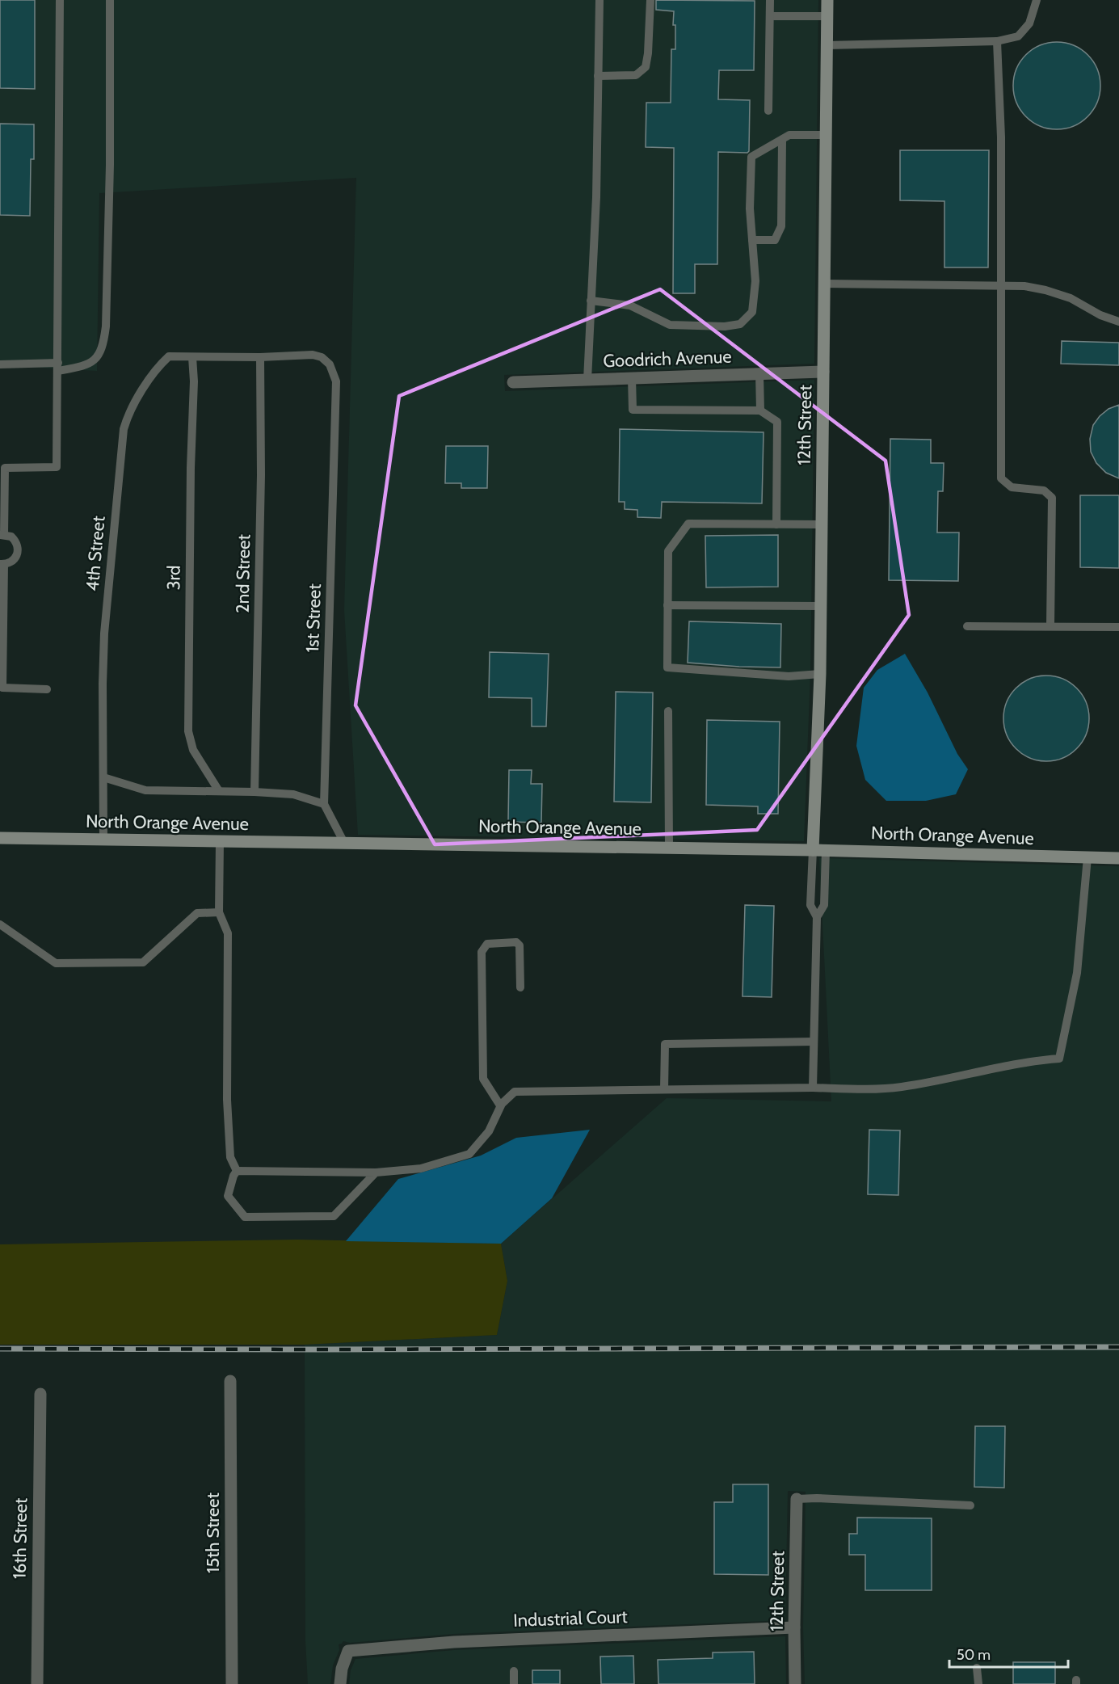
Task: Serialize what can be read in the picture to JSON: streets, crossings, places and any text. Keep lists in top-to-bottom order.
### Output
{
  "streets": {
    "street": [
      "Goodrich Avenue",
      "12th Street",
      "North Orange Avenue",
      "15th Street",
      "16th Street",
      "Industrial Court"
    ],
    "lane": [
      "4th Street",
      "2nd Street",
      "3rd",
      "1st Street"
    ]
  },
  "crossings": [
    ["Goodrich Avenue", "12th Street"],
    ["12th Street", "North Orange Avenue"],
    ["12th Street", "Industrial Court"],
    ["4th Street", "2nd Street"],
    ["4th Street", "3rd"],
    ["4th Street", "1st Street"],
    ["4th Street", "North Orange Avenue"]
  ],
  "scale_bar": "50 m"
}
